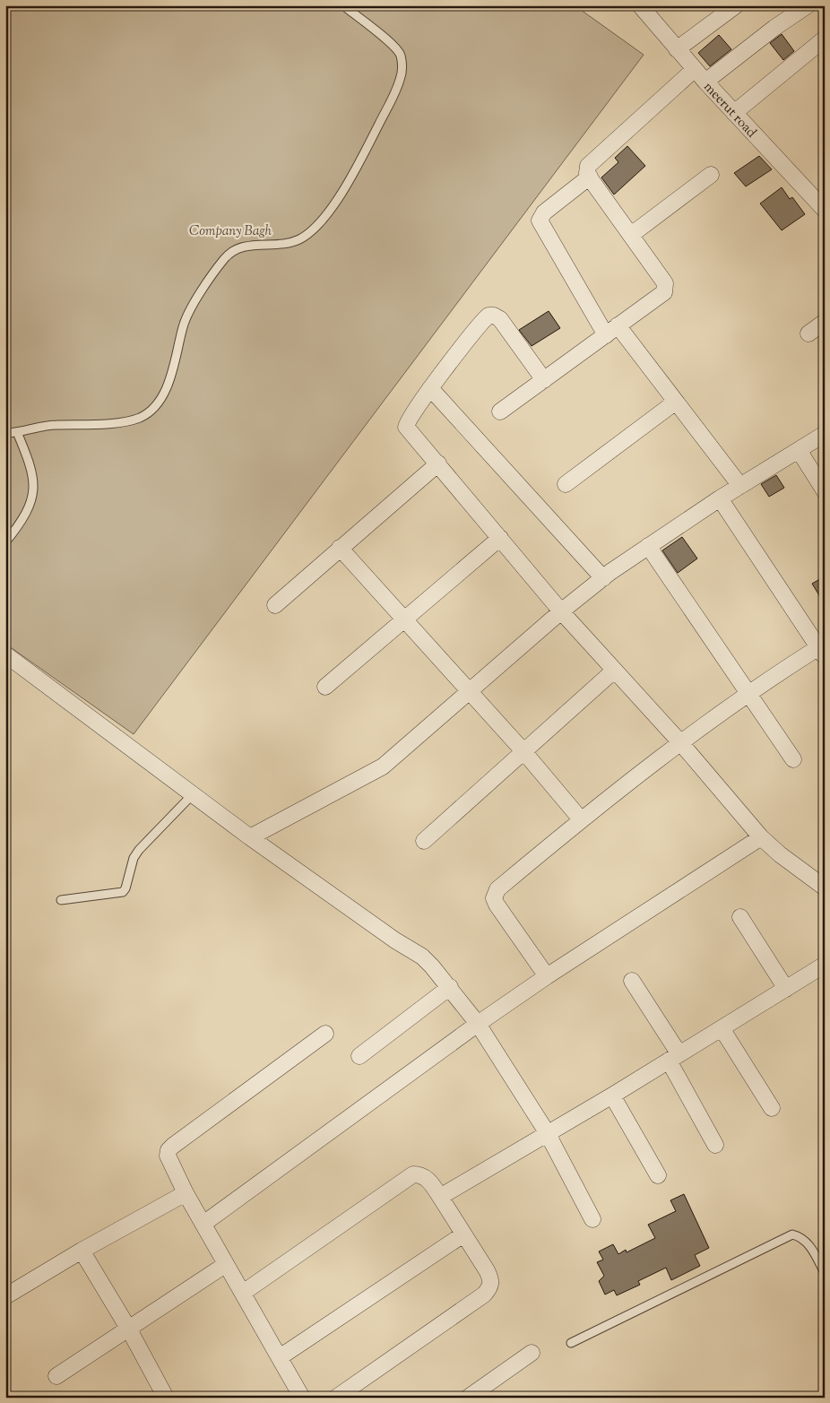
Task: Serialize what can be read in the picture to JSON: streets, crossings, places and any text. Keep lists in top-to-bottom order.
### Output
{
  "streets": {
    "street": ["meerut road"]
  },
  "parks": ["Company Bagh"]
}
